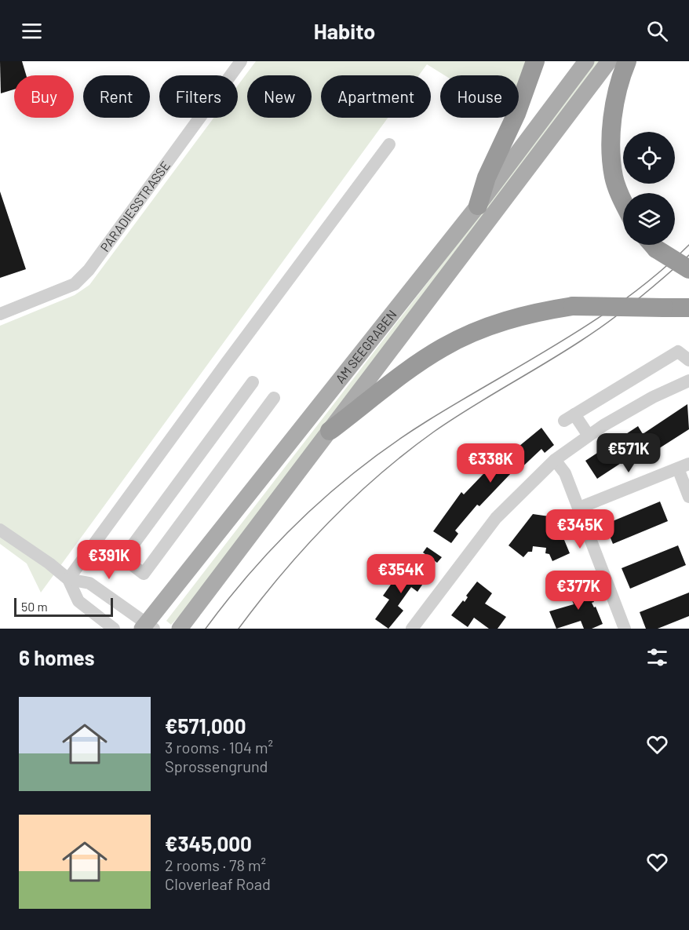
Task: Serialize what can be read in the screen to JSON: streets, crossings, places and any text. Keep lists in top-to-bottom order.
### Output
{
  "streets": {
    "main road": ["AM SEEGRABEN"],
    "street": ["PARADIESSTRASSE"]
  },
  "scale_bar": "50 m",
  "page": {
    "header": "Habito",
    "chip": [
      "Buy",
      "Rent",
      "Filters",
      "New",
      "Apartment",
      "House"
    ],
    "price": [
      "€571K",
      "€338K",
      "€345K",
      "€391K",
      "€354K",
      "€377K"
    ],
    "scale": "50 m",
    "heading": "6 homes",
    "list": [
      {
        "name": "€571,000",
        "note": "3 rooms · 104 m² · Sprossengrund"
      },
      {
        "name": "€345,000",
        "note": "2 rooms · 78 m² · Cloverleaf Road"
      }
    ]
  }
}
